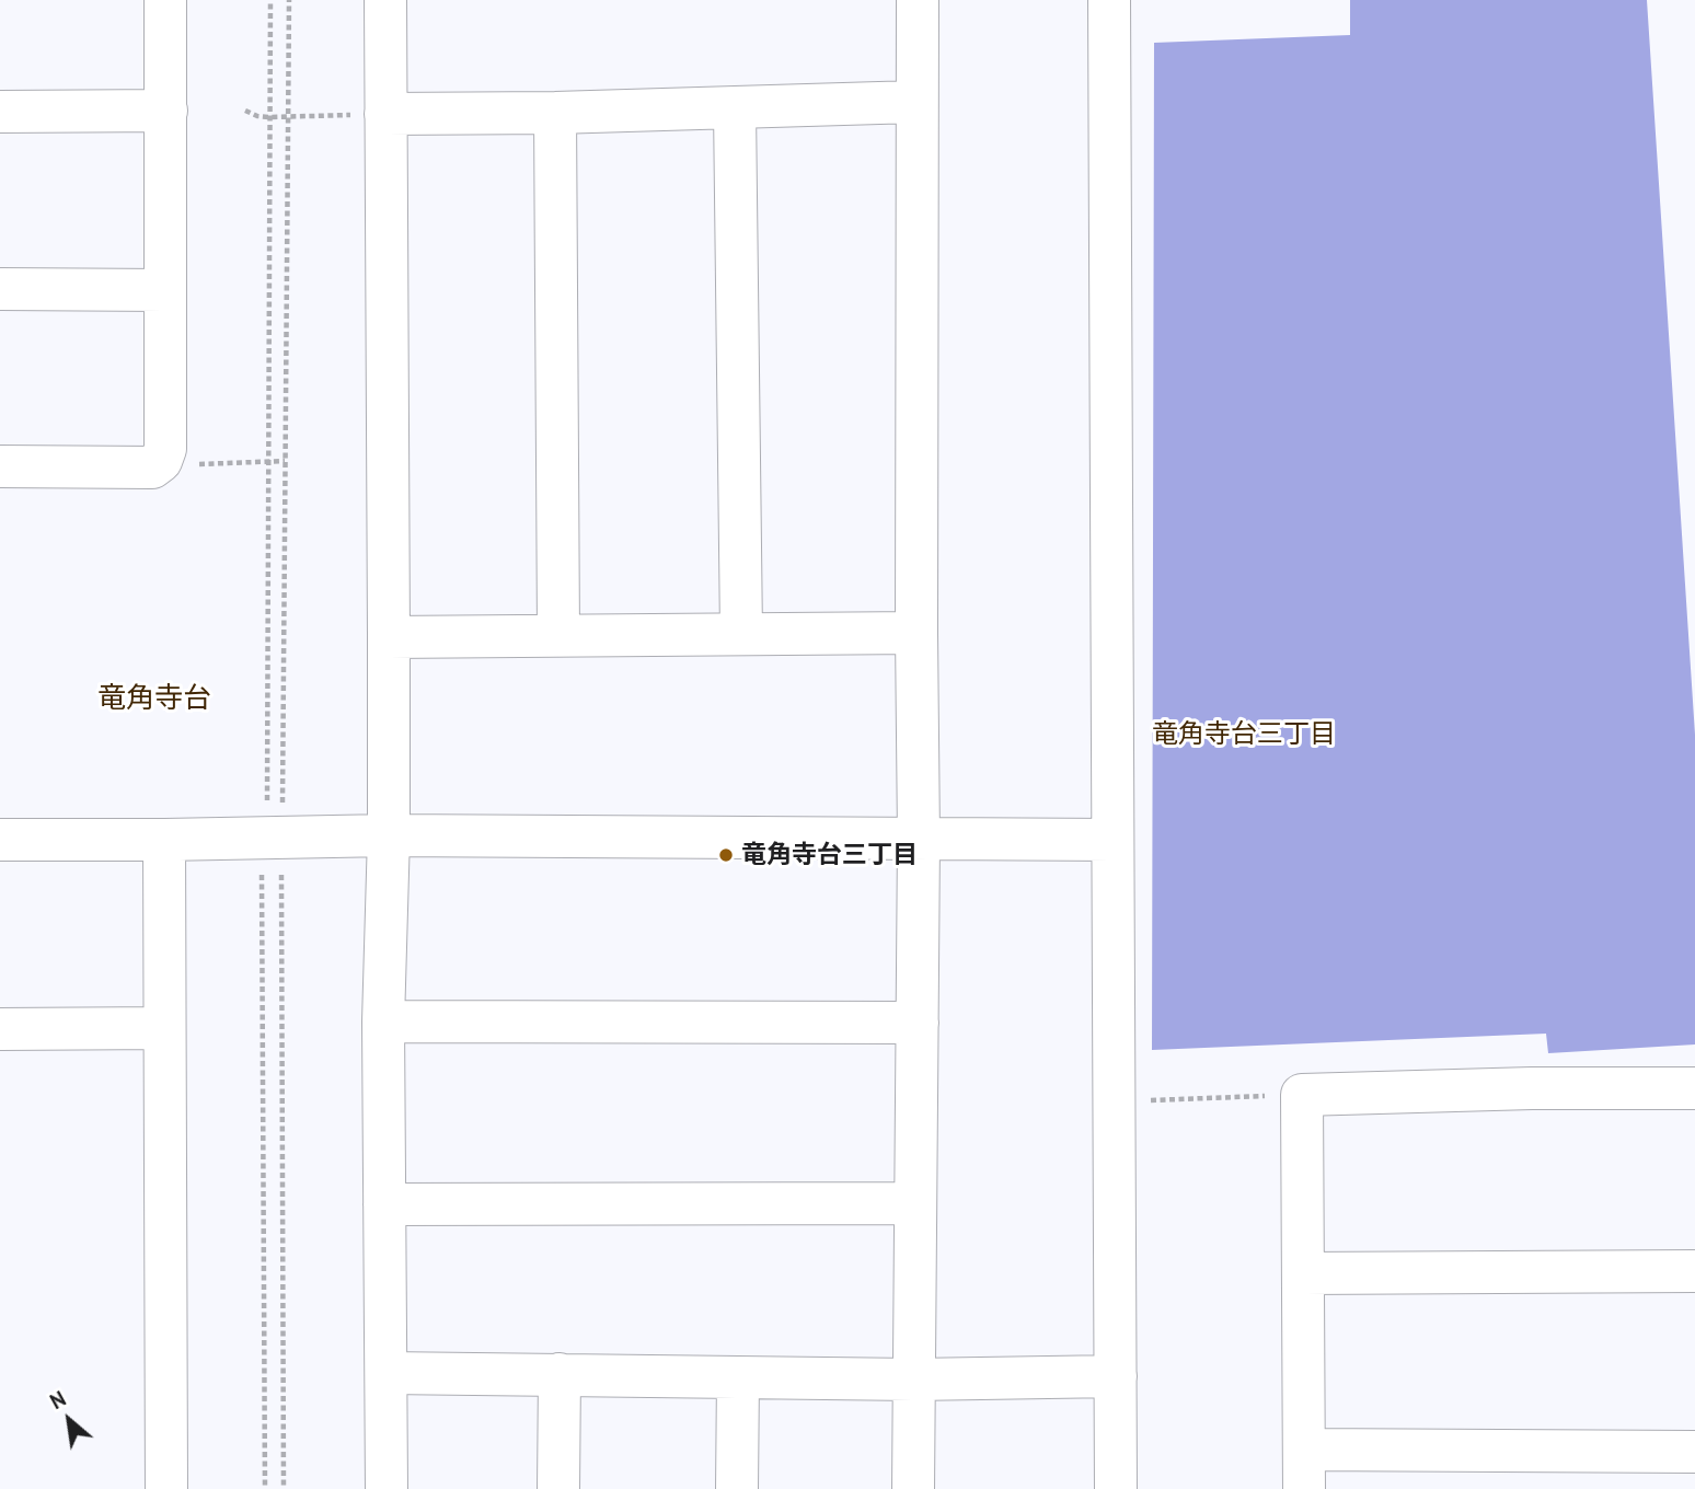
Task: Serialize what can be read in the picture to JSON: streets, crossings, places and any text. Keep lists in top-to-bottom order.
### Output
{
  "districts": ["竜角寺台", "竜角寺台三丁目"],
  "places": ["竜角寺台三丁目"],
  "north": "top left"
}
